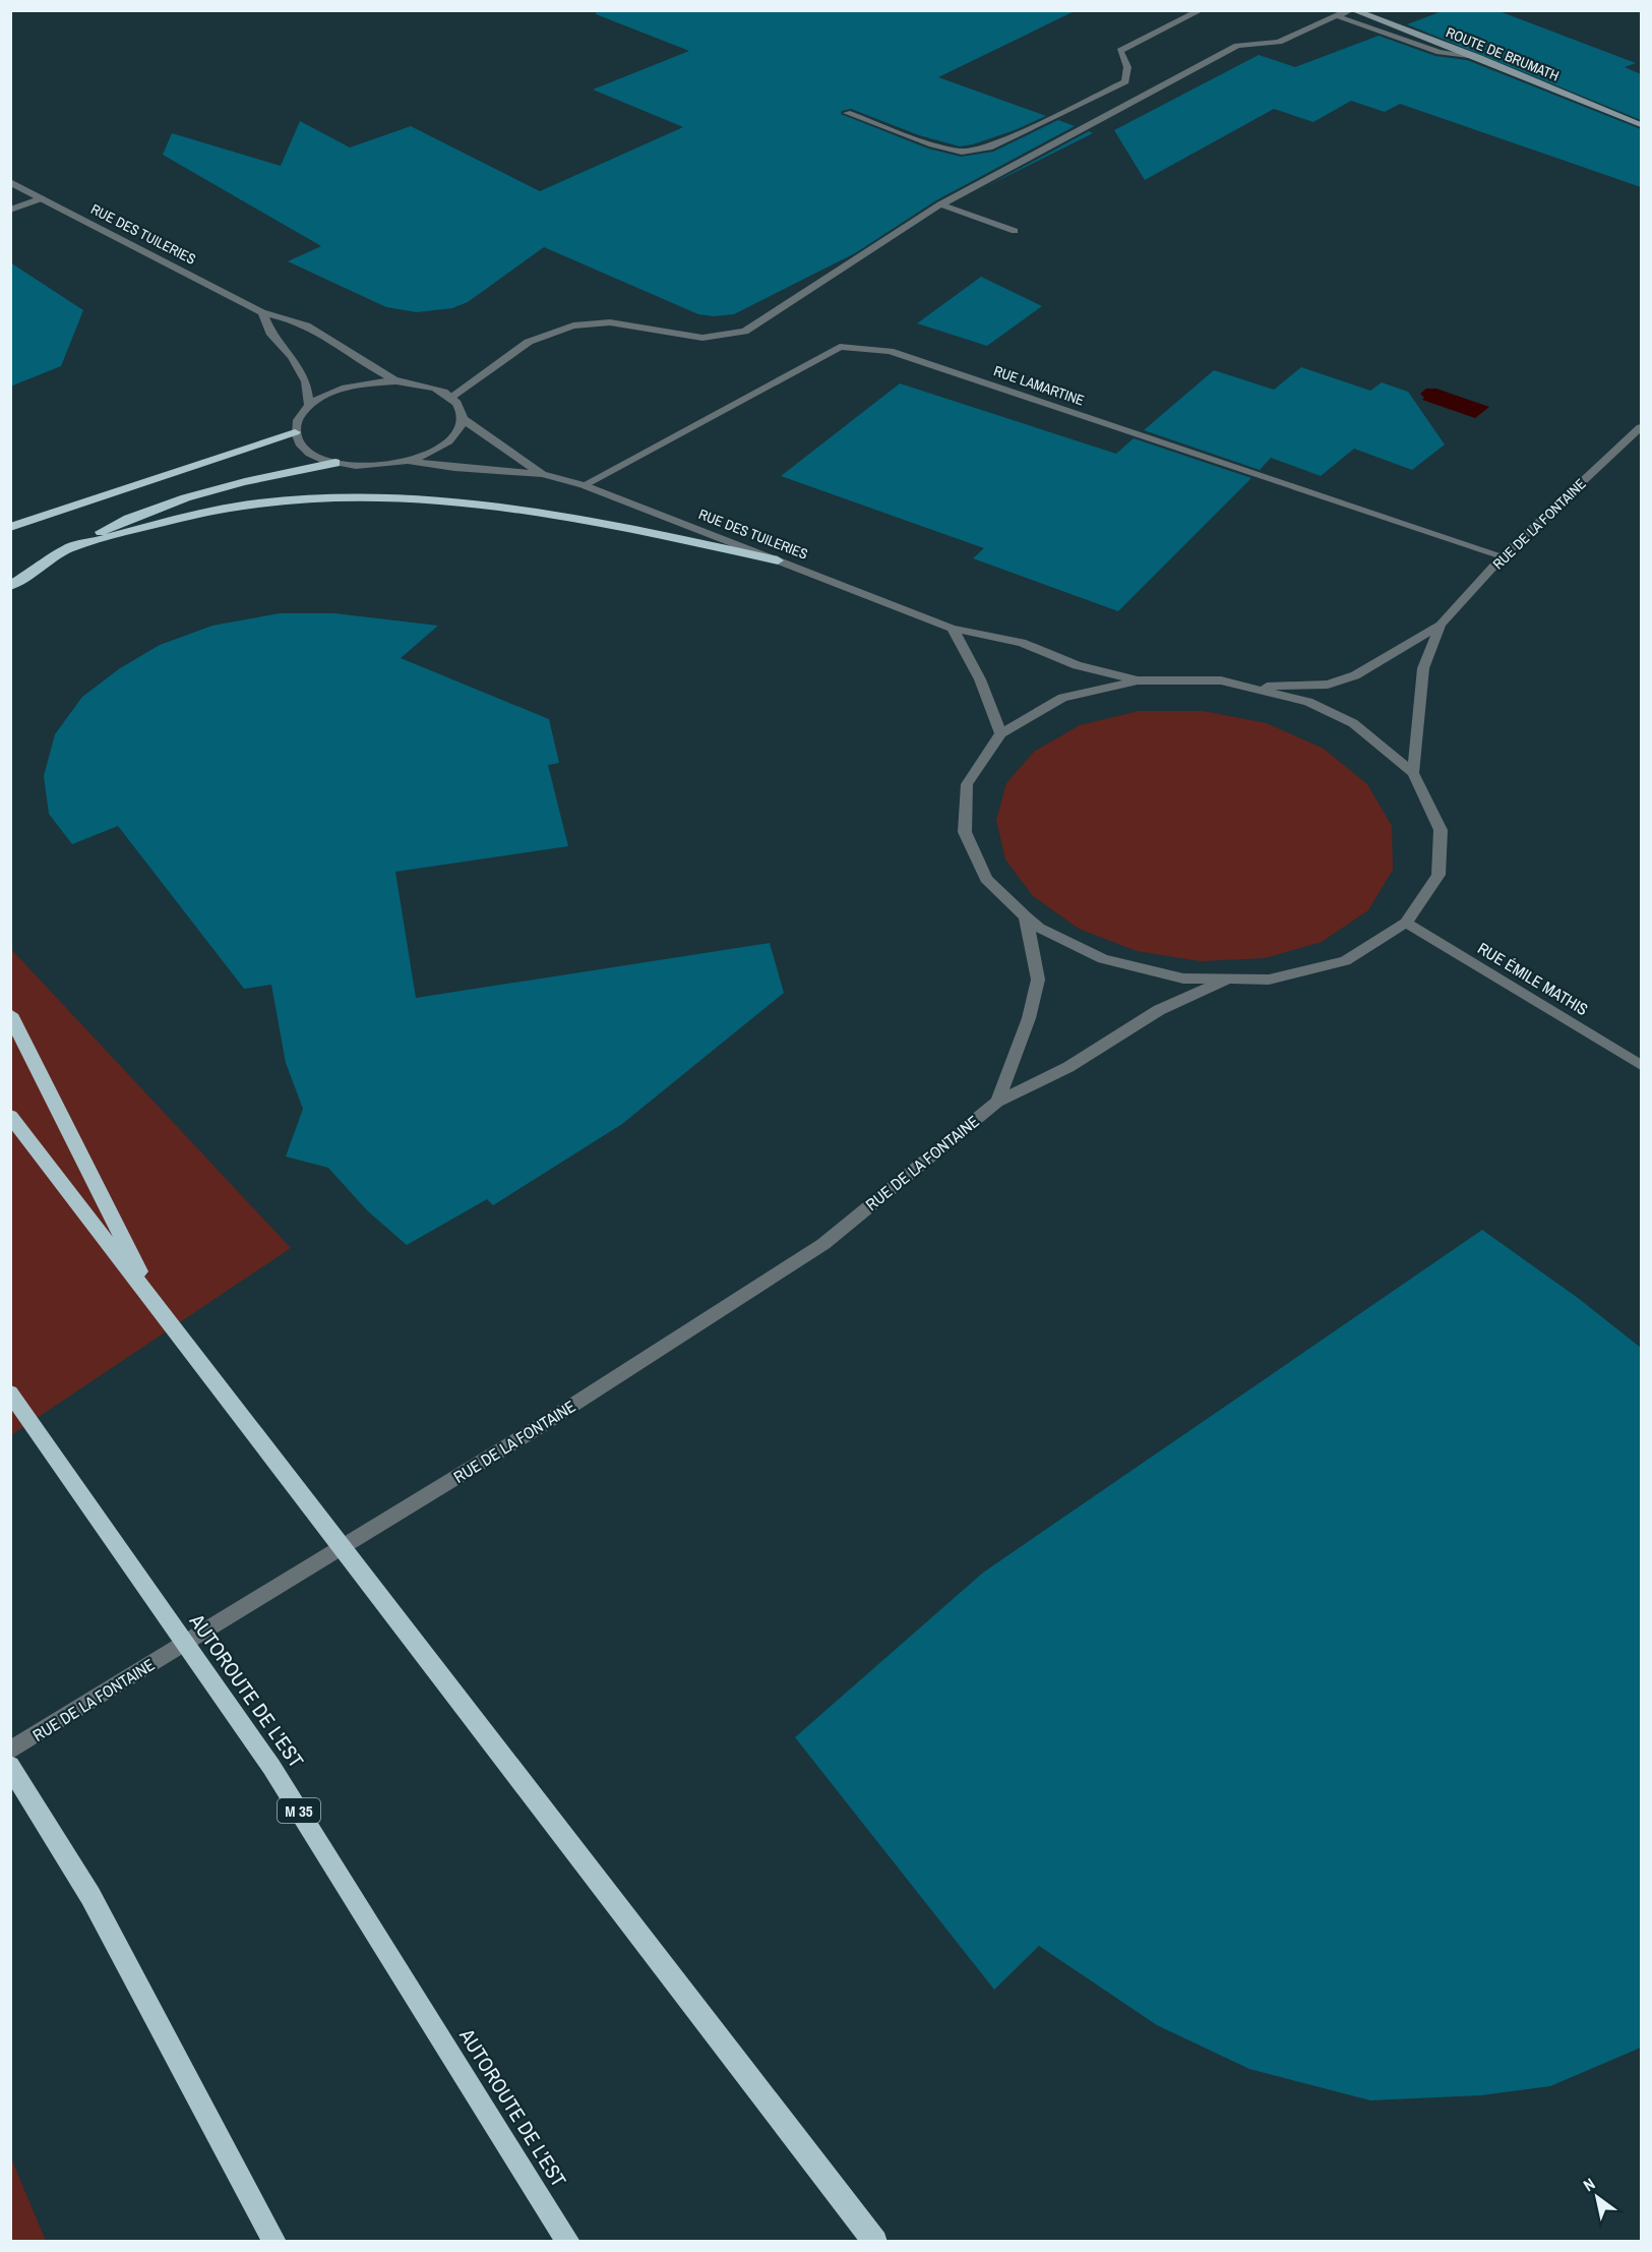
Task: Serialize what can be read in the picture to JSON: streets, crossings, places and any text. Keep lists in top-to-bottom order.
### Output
{
  "streets": {
    "highway": ["AUTOROUTE DE L’EST", "M 35"],
    "main road": ["ROUTE DE BRUMATH"],
    "street": [
      "RUE DES TUILERIES",
      "RUE LAMARTINE",
      "RUE DE LA FONTAINE",
      "RUE ÉMILE MATHIS"
    ]
  },
  "crossings": [
    ["RUE DES TUILERIES", "RUE LAMARTINE"],
    ["RUE DES TUILERIES", "RUE DE LA FONTAINE"],
    ["RUE LAMARTINE", "RUE DE LA FONTAINE"],
    ["RUE DE LA FONTAINE", "RUE ÉMILE MATHIS"]
  ],
  "north": "top left"
}
